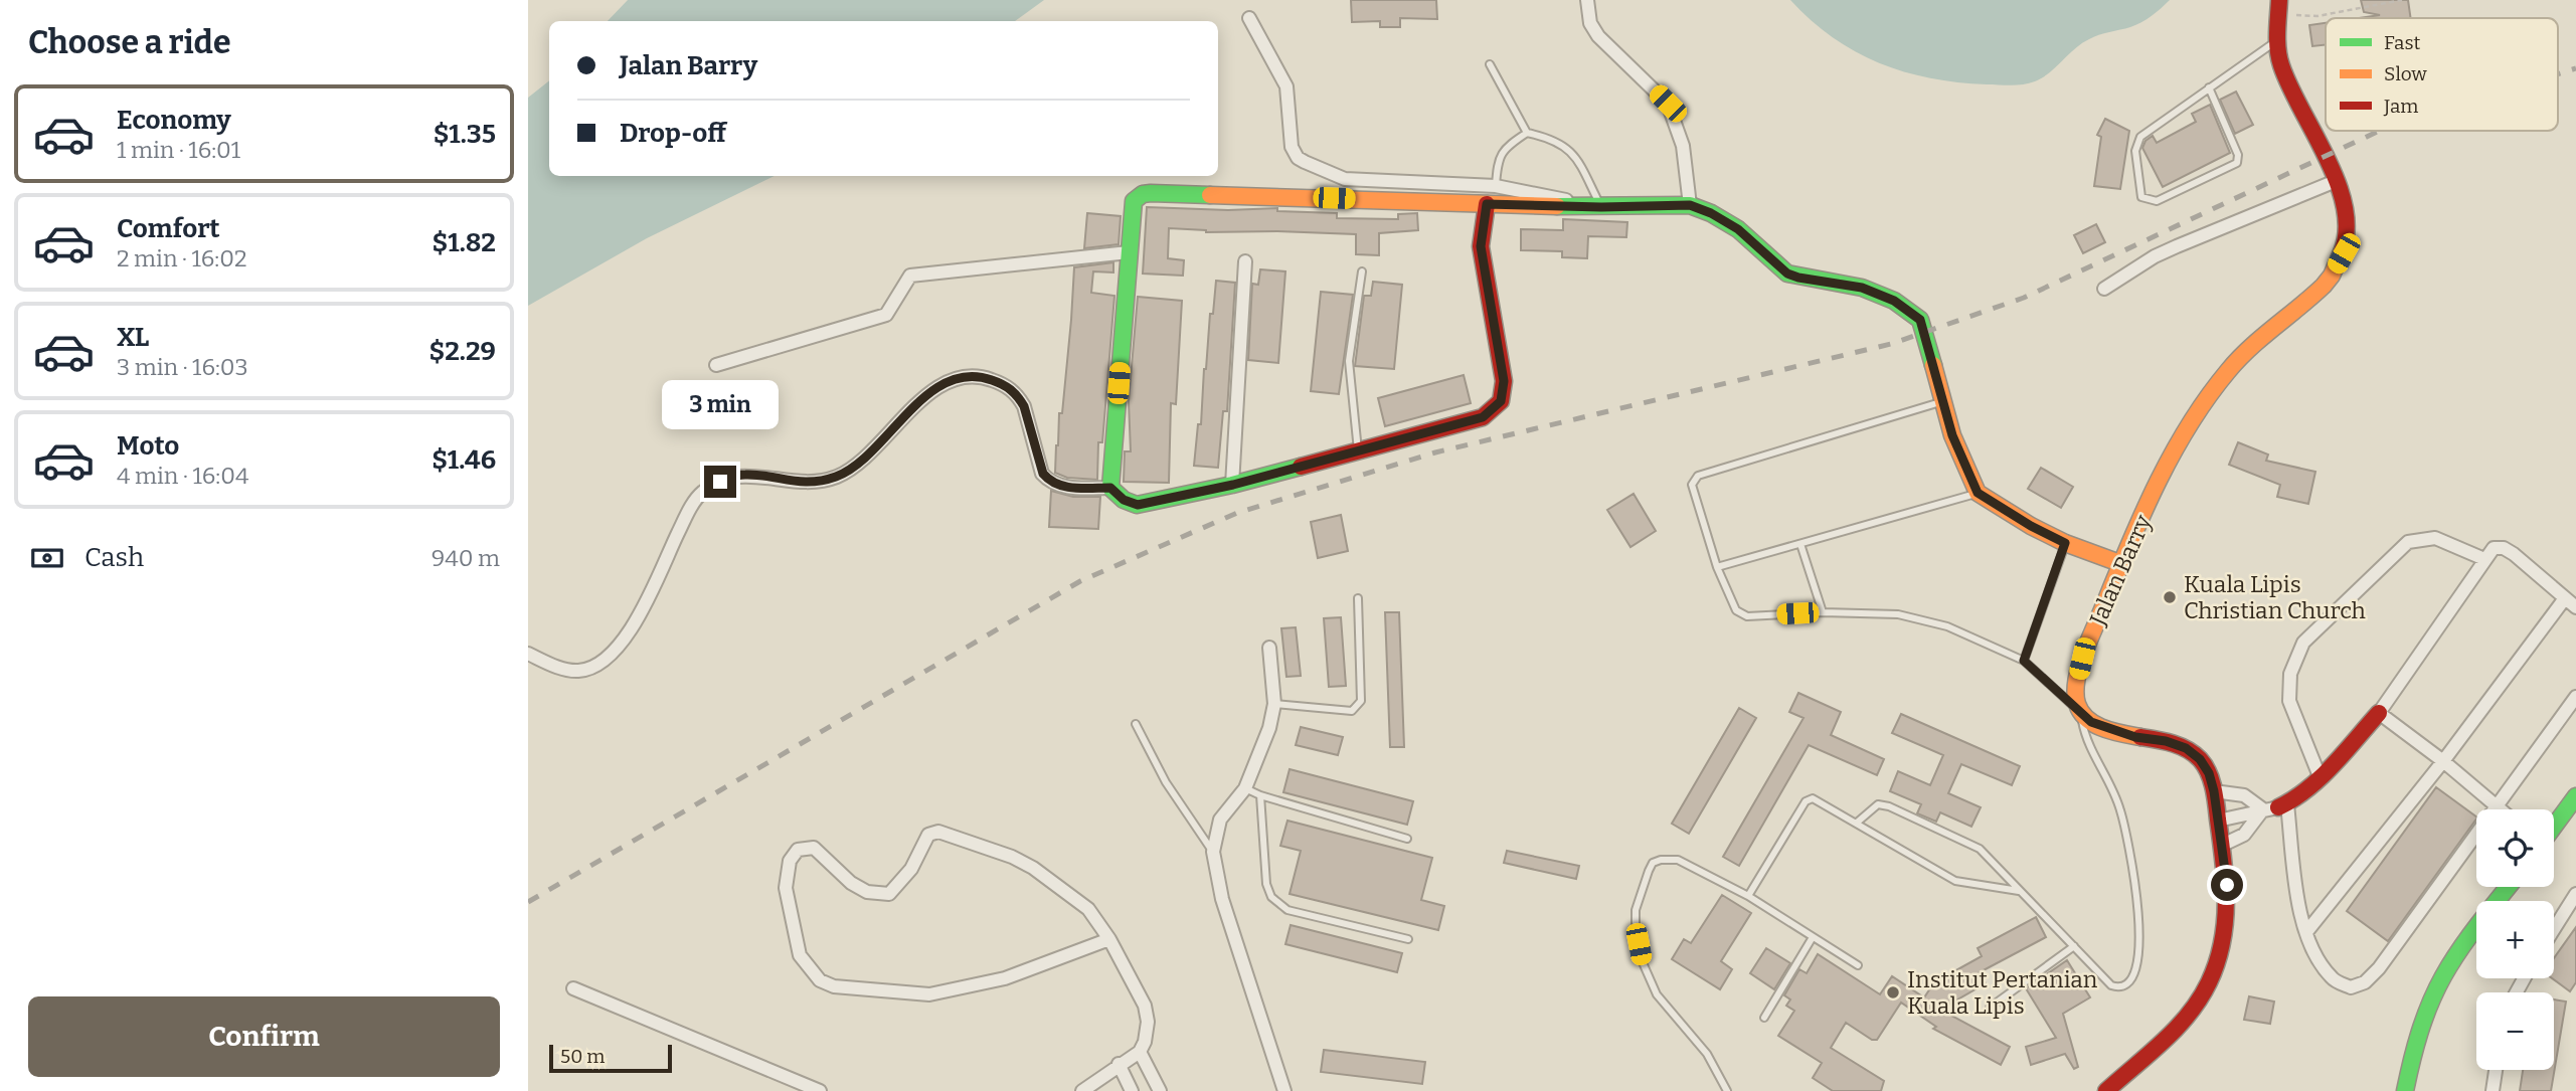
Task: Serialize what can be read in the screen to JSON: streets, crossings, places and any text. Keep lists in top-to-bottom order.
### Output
{
  "streets": {
    "street": ["Jalan Barry"]
  },
  "places": ["Kuala Lipis Christian Church", "Institut Pertanian Kuala Lipis"],
  "legend": ["Fast", "Slow", "Jam"],
  "scale_bar": "50 m",
  "page": {
    "heading": "Choose a ride",
    "banner": ["Jalan Barry", "Drop-off"],
    "list": [
      {
        "name": "Economy",
        "note": "1 min · 16:01",
        "value": "$1.35"
      },
      {
        "name": "Comfort",
        "note": "2 min · 16:02",
        "value": "$1.82"
      },
      {
        "name": "XL",
        "note": "3 min · 16:03",
        "value": "$2.29"
      },
      {
        "name": "Moto",
        "note": "4 min · 16:04",
        "value": "$1.46"
      }
    ],
    "bubble": "3 min",
    "pay": ["Cash", "940 m"],
    "map_buttons": ["+", "−"],
    "buttons": "Confirm",
    "scale": "50 m"
  }
}
